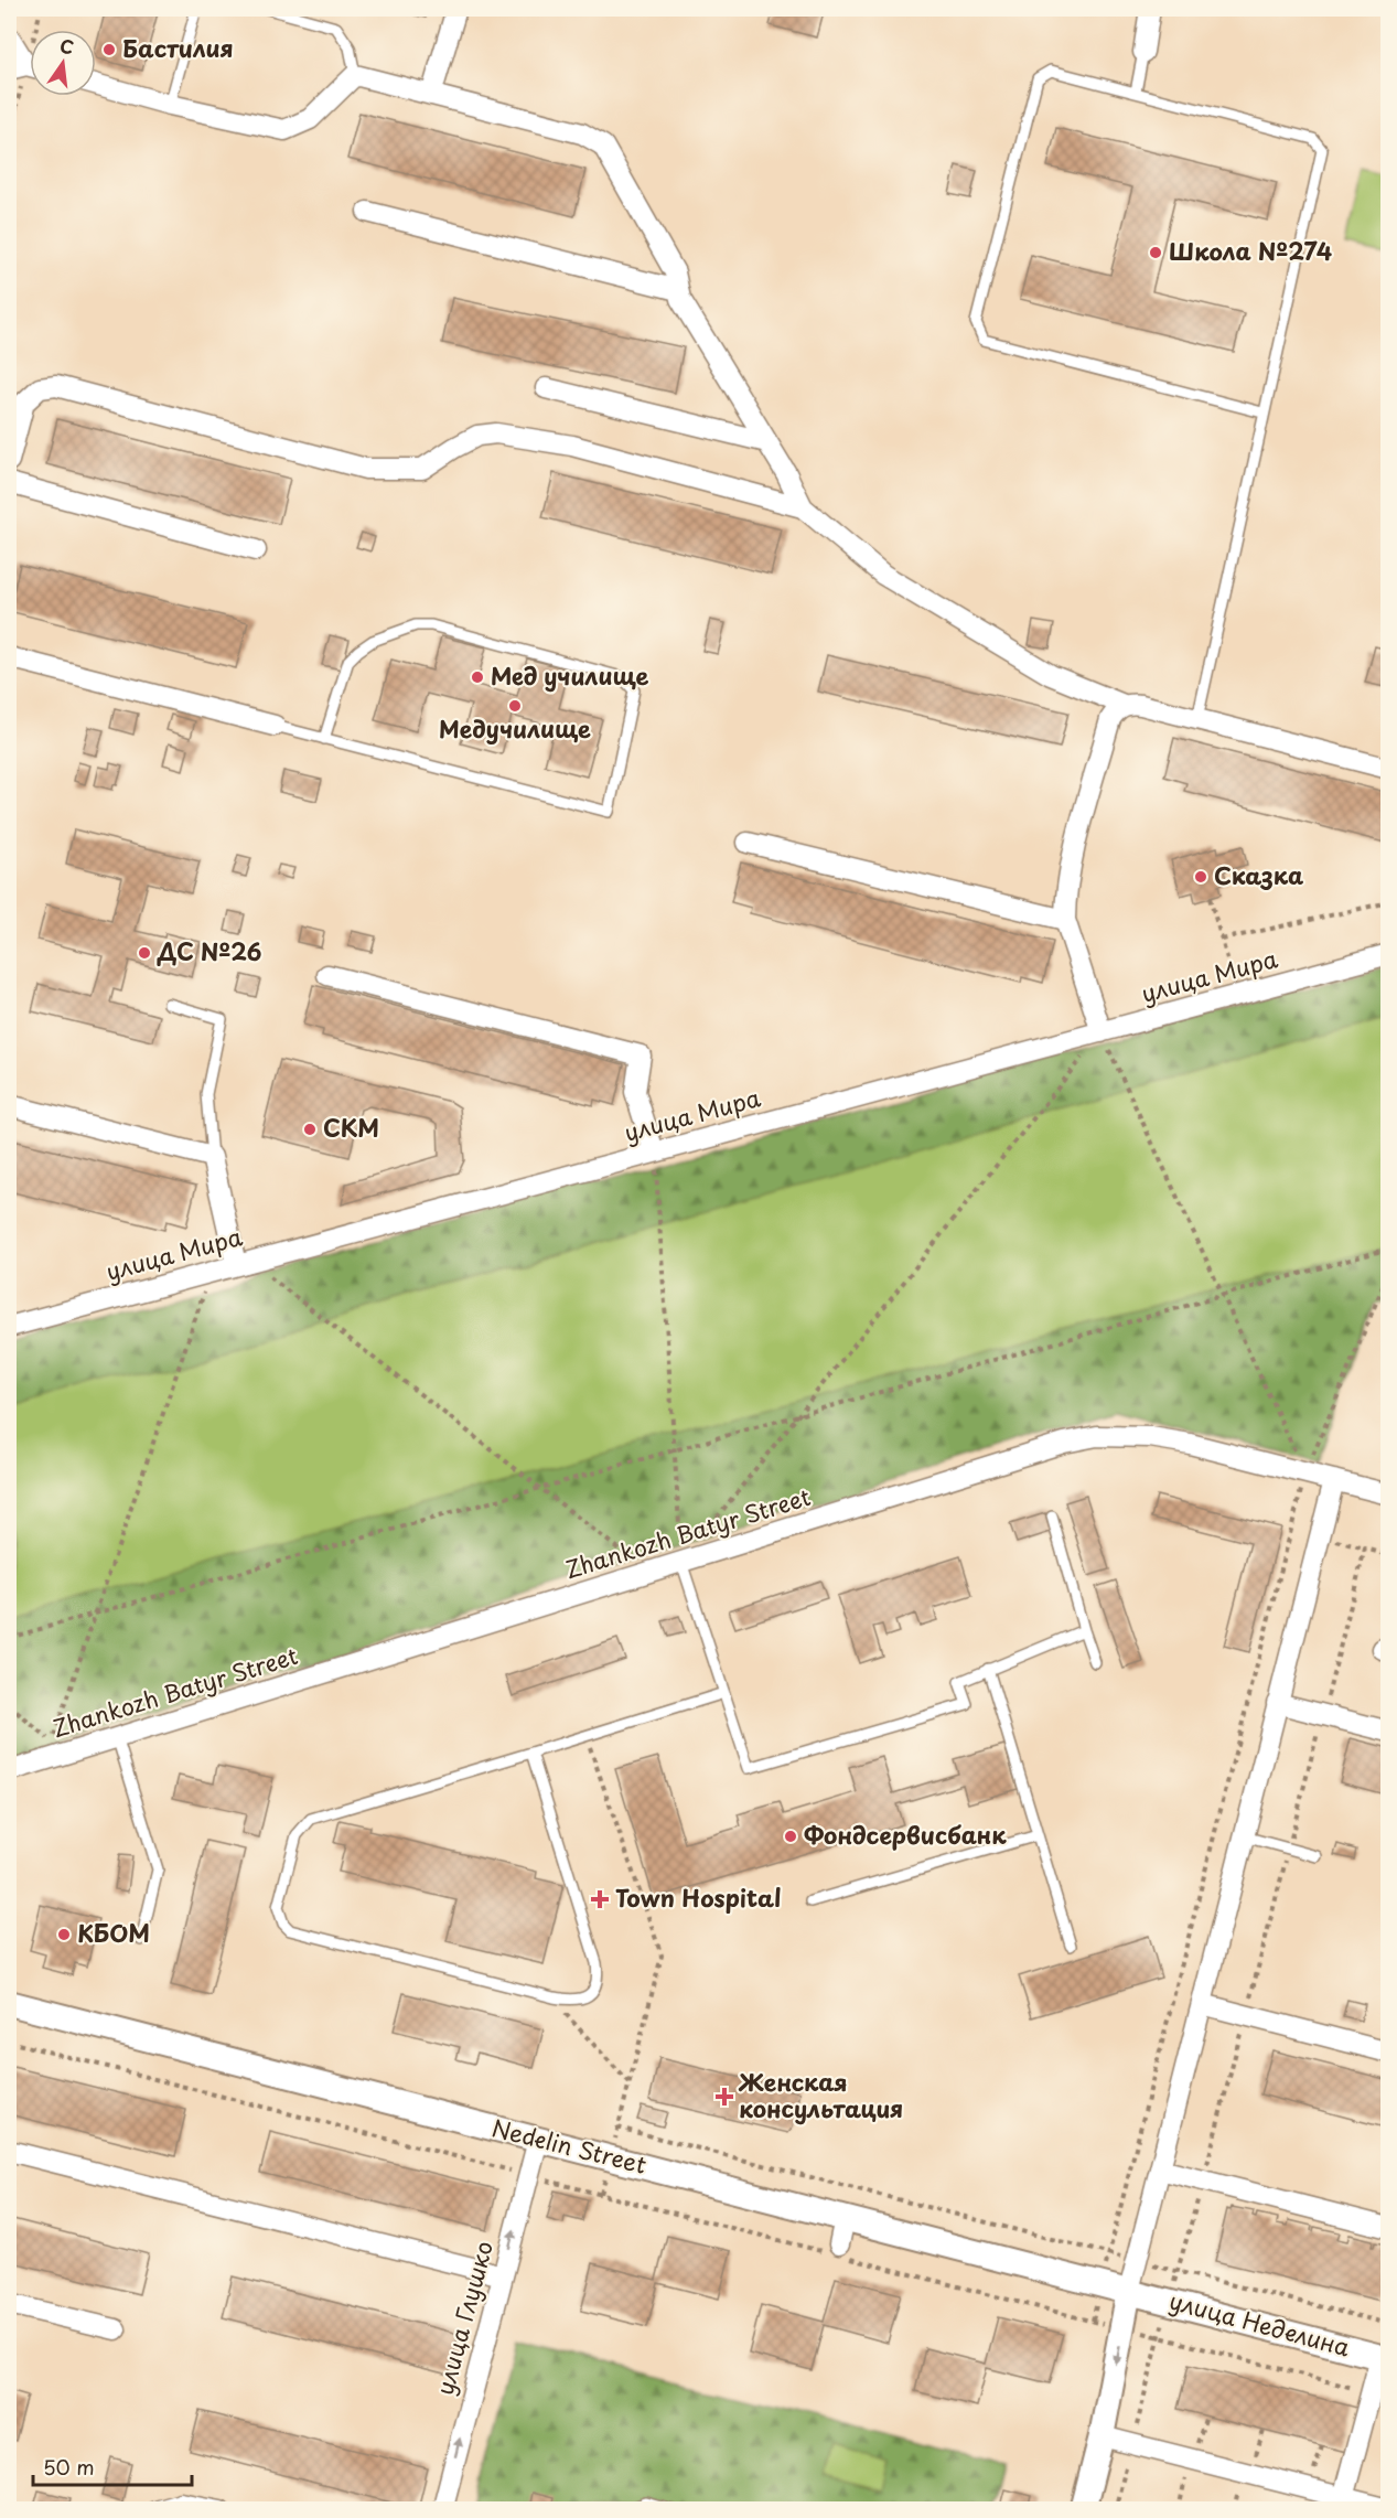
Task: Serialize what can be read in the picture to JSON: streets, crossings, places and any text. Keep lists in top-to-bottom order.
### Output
{
  "streets": {
    "street": [
      "улица Мира",
      "Zhankozh Batyr Street",
      "Nedelin Street",
      "улица Глушко",
      "улица Неделина"
    ]
  },
  "crossings": [
    ["Nedelin Street", "улица Глушко"],
    ["Nedelin Street", "улица Неделина"]
  ],
  "one_way": ["улица Глушко"],
  "places": {
    "other": [
      "Бастилия",
      "Школа №274",
      "Мед училище",
      "Медучилище",
      "Сказка",
      "ДС №26",
      "СКМ",
      "Фондсервисбанк",
      "КБОМ"
    ],
    "health": ["Town Hospital", "Женская консультация"]
  },
  "scale_bar": "50 m",
  "north": "top"
}
